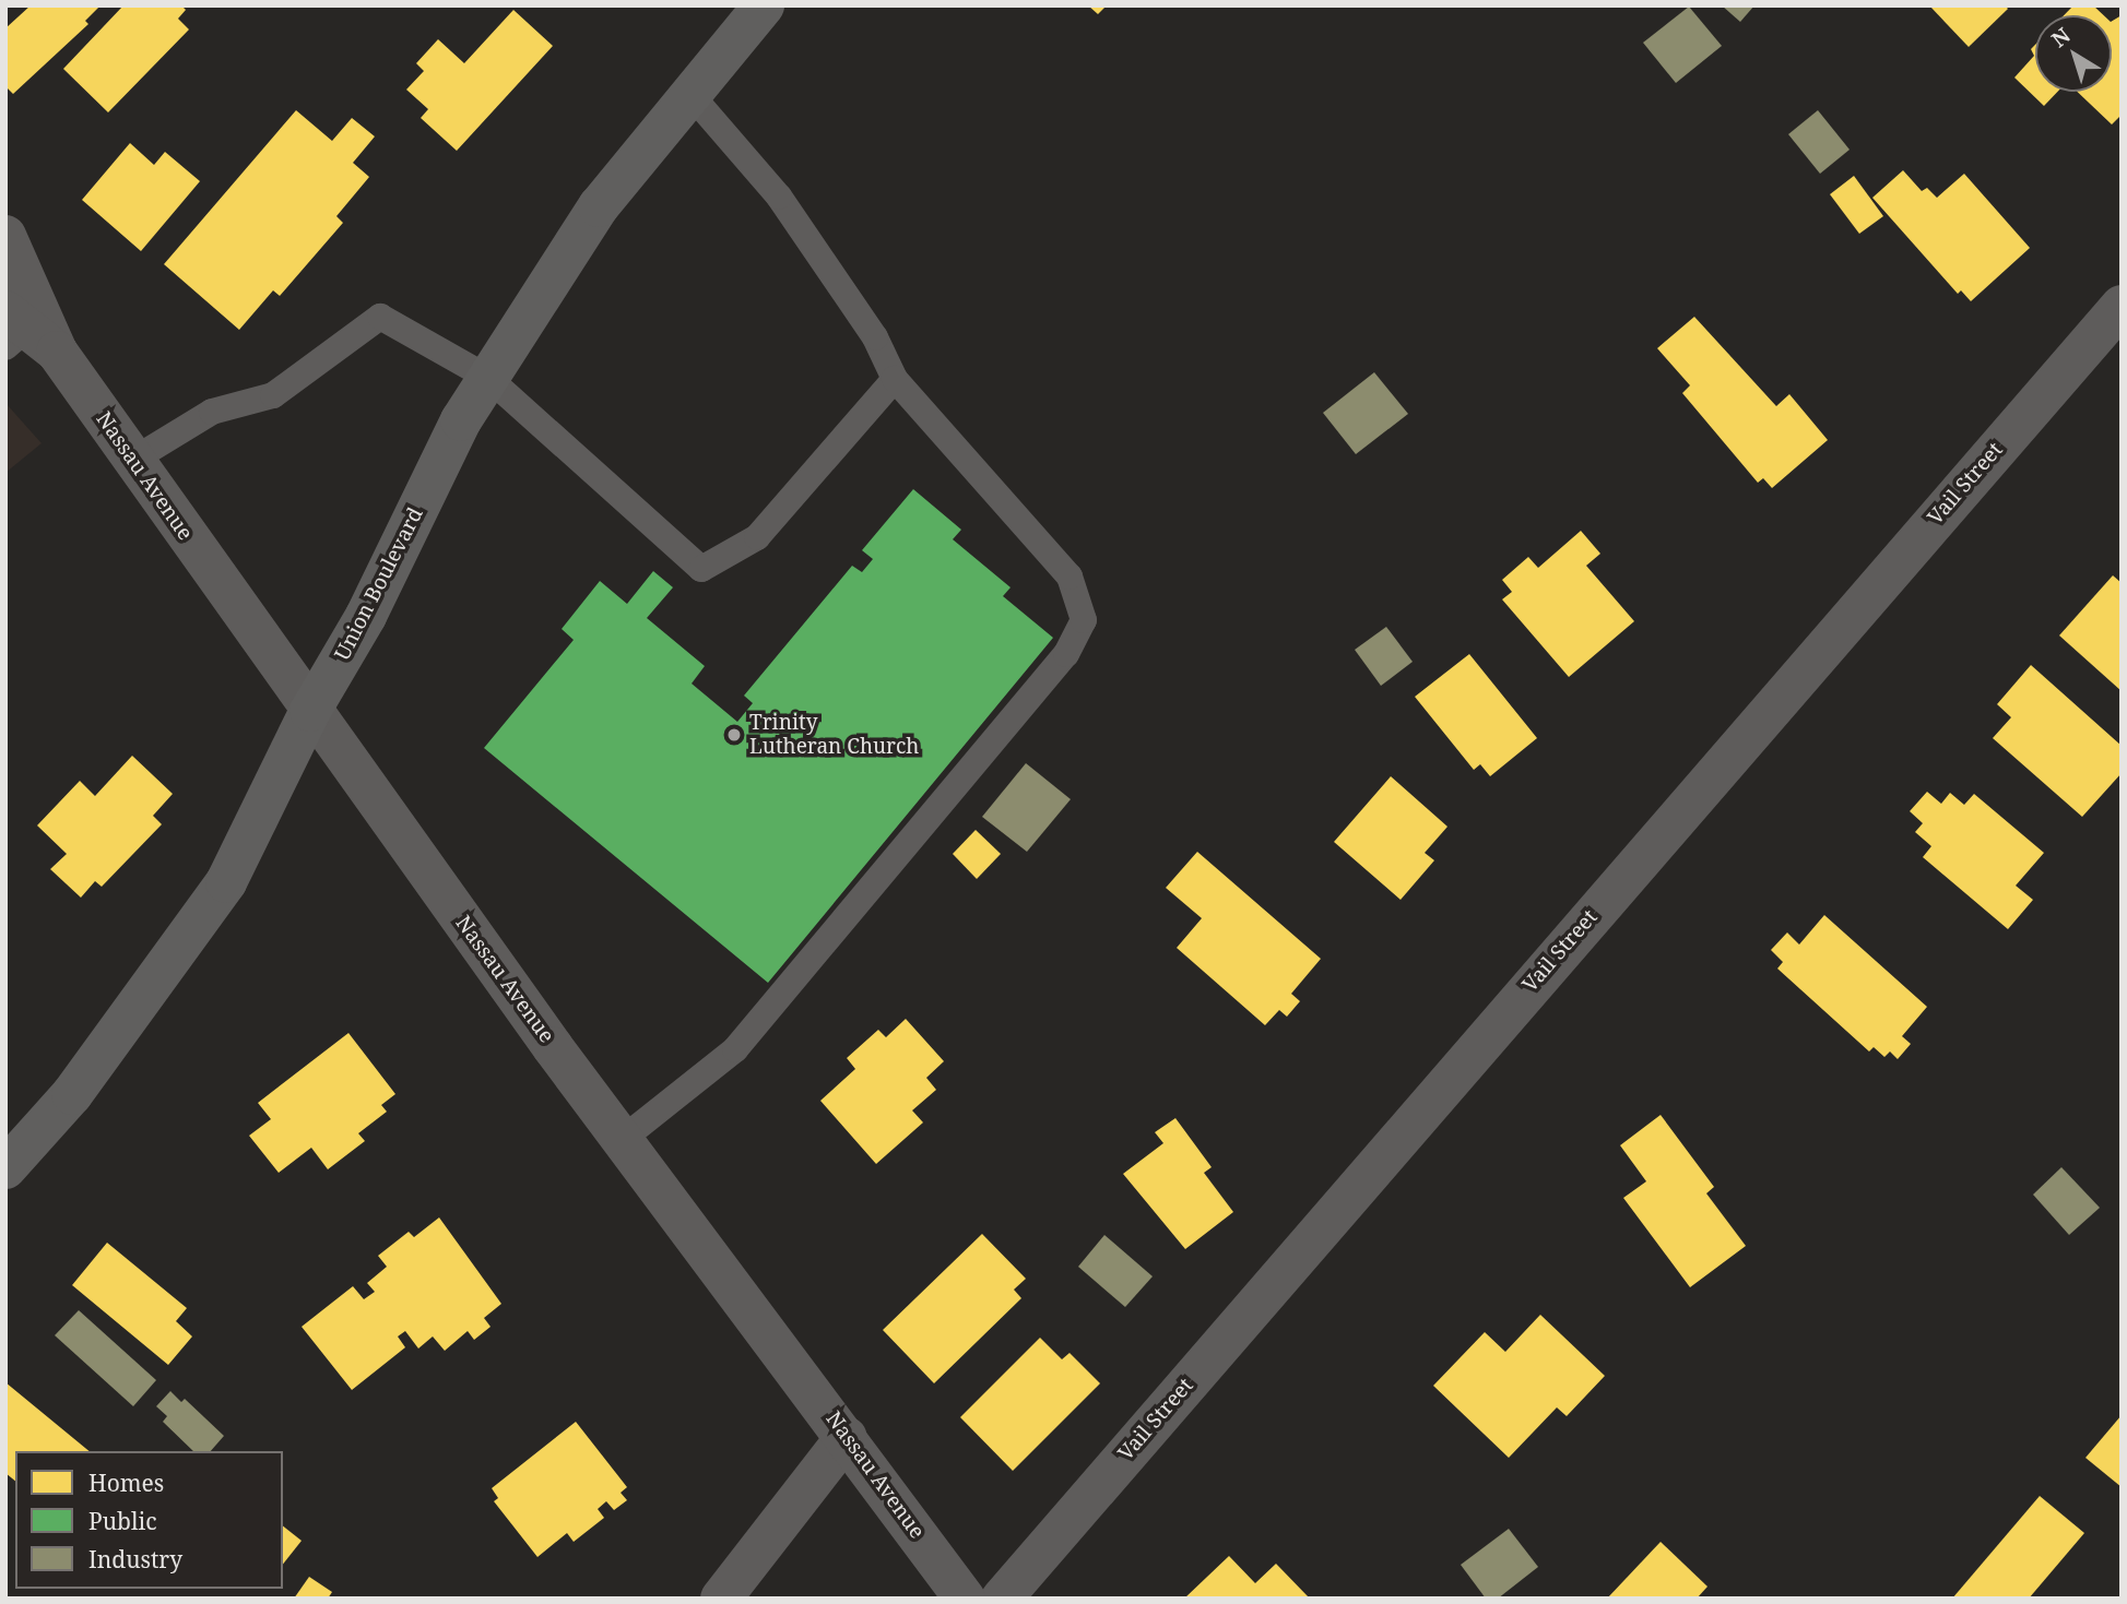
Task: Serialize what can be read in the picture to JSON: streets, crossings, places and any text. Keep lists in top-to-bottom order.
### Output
{
  "streets": {
    "main road": ["Union Boulevard"],
    "street": ["Nassau Avenue", "Vail Street"]
  },
  "crossings": [
    ["Nassau Avenue", "Union Boulevard"]
  ],
  "places": ["Trinity Lutheran Church"],
  "legend": ["Homes", "Public", "Industry"],
  "north": "top left"
}
